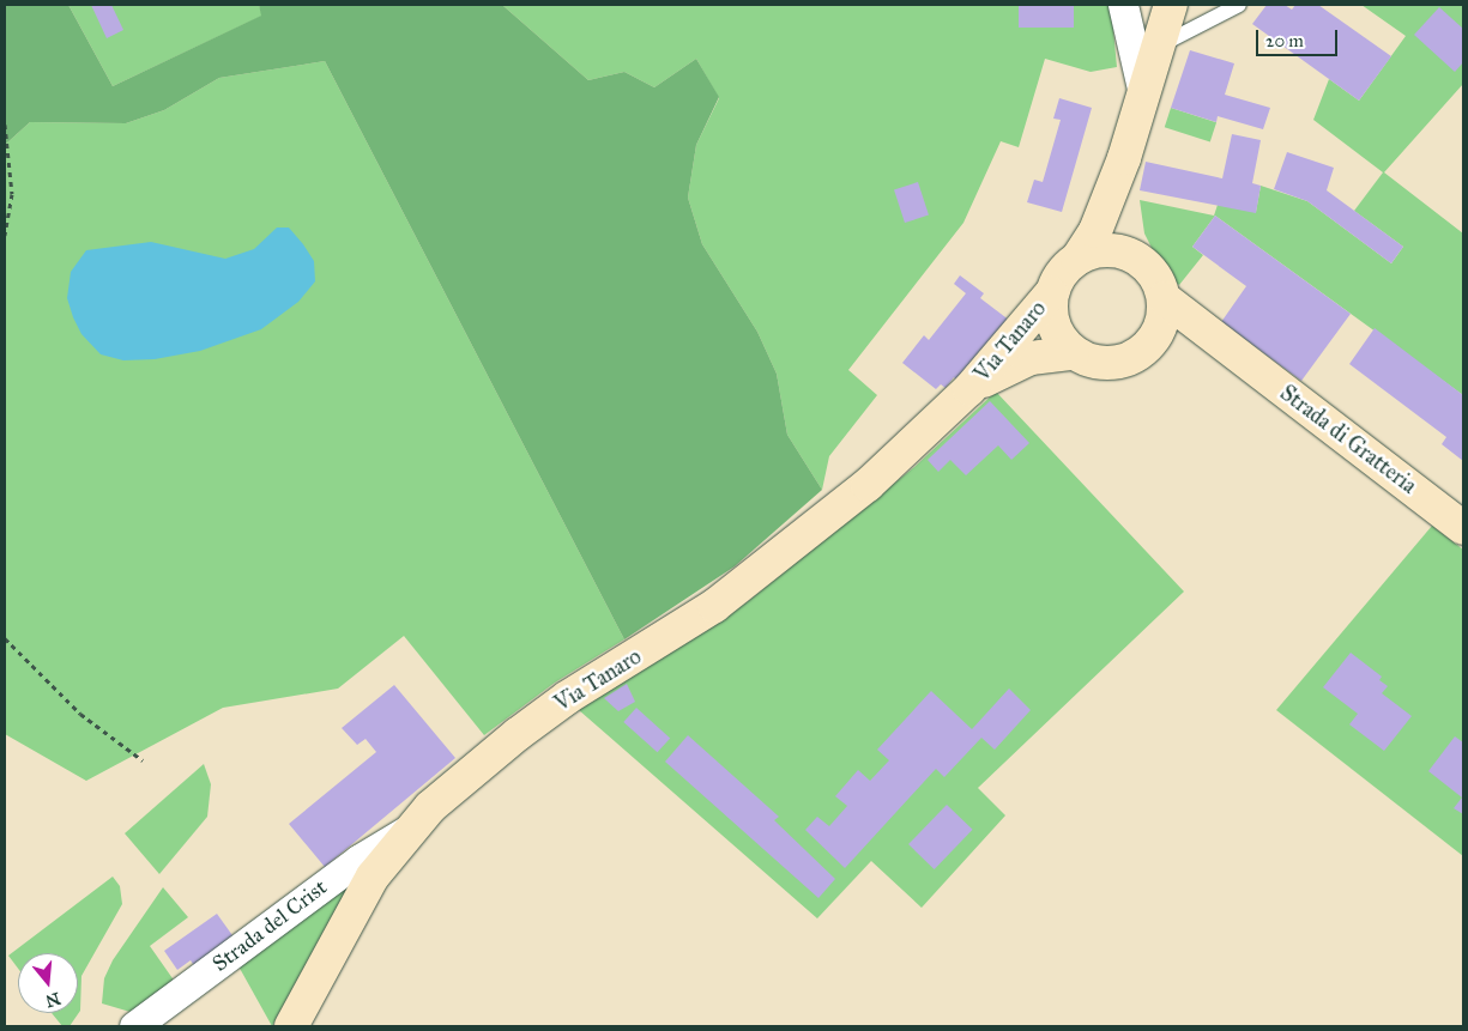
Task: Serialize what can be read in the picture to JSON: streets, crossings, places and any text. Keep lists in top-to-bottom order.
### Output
{
  "streets": {
    "main road": ["Via Tanaro", "Strada di Gratteria"],
    "street": ["Strada del Crist"]
  },
  "crossings": [
    ["Via Tanaro", "Strada di Gratteria"],
    ["Via Tanaro", "Strada del Crist"]
  ],
  "scale_bar": "20 m",
  "north": "bottom"
}
